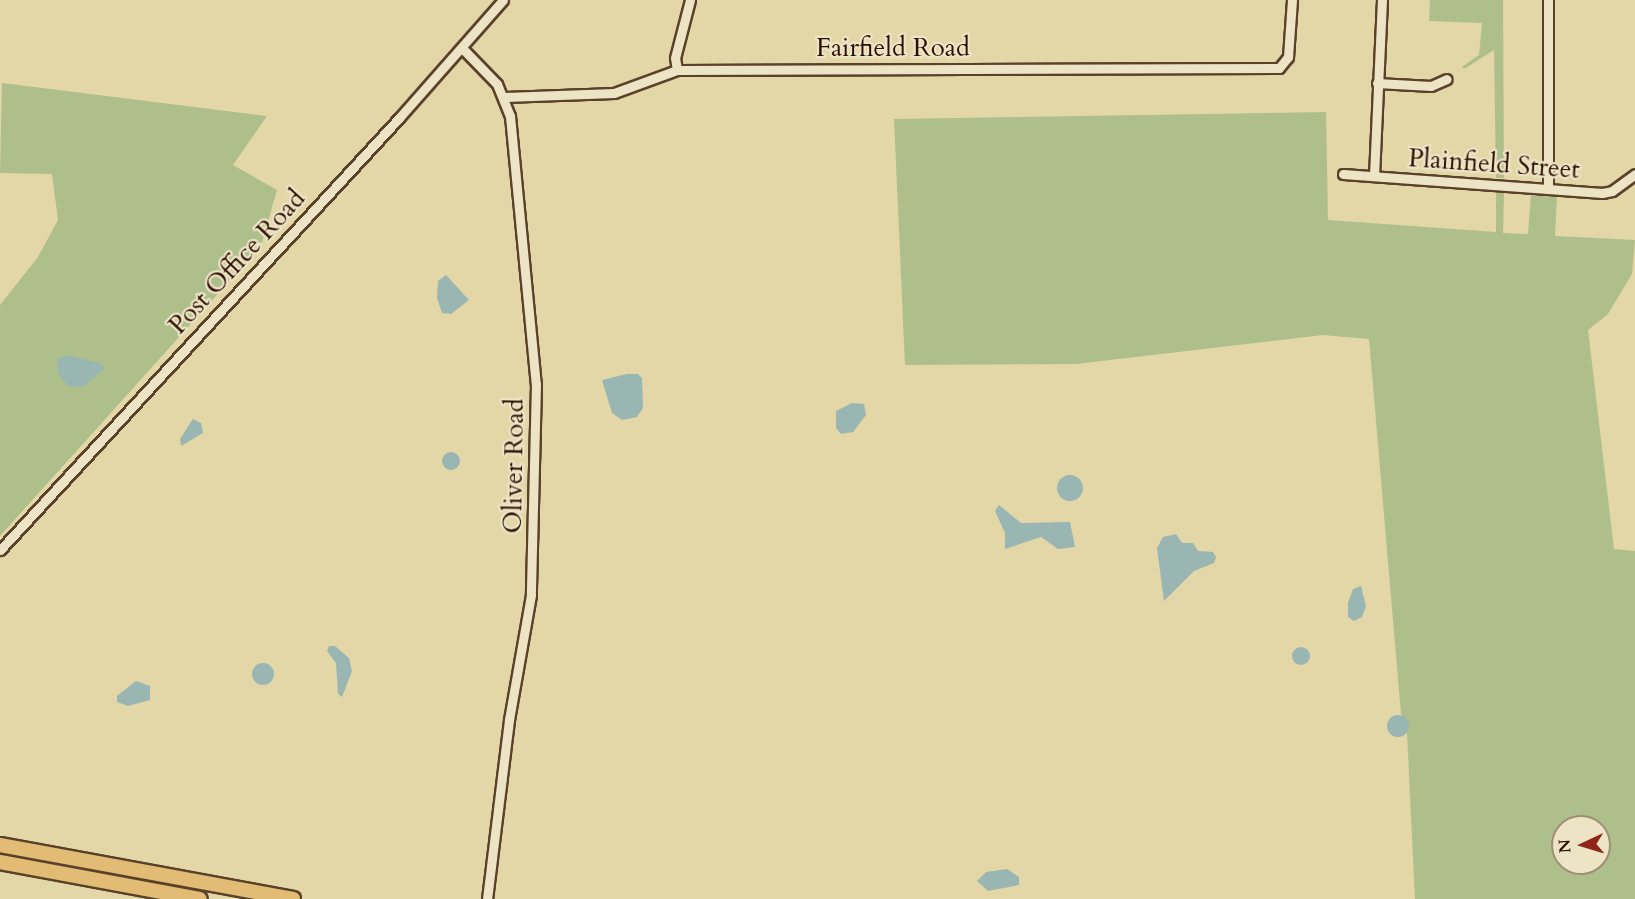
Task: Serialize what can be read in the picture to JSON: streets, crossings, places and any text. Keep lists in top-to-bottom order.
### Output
{
  "streets": {
    "street": [
      "Fairfield Road",
      "Plainfield Street",
      "Post Office Road",
      "Oliver Road"
    ]
  },
  "crossings": [
    ["Fairfield Road", "Oliver Road"]
  ],
  "north": "left"
}
